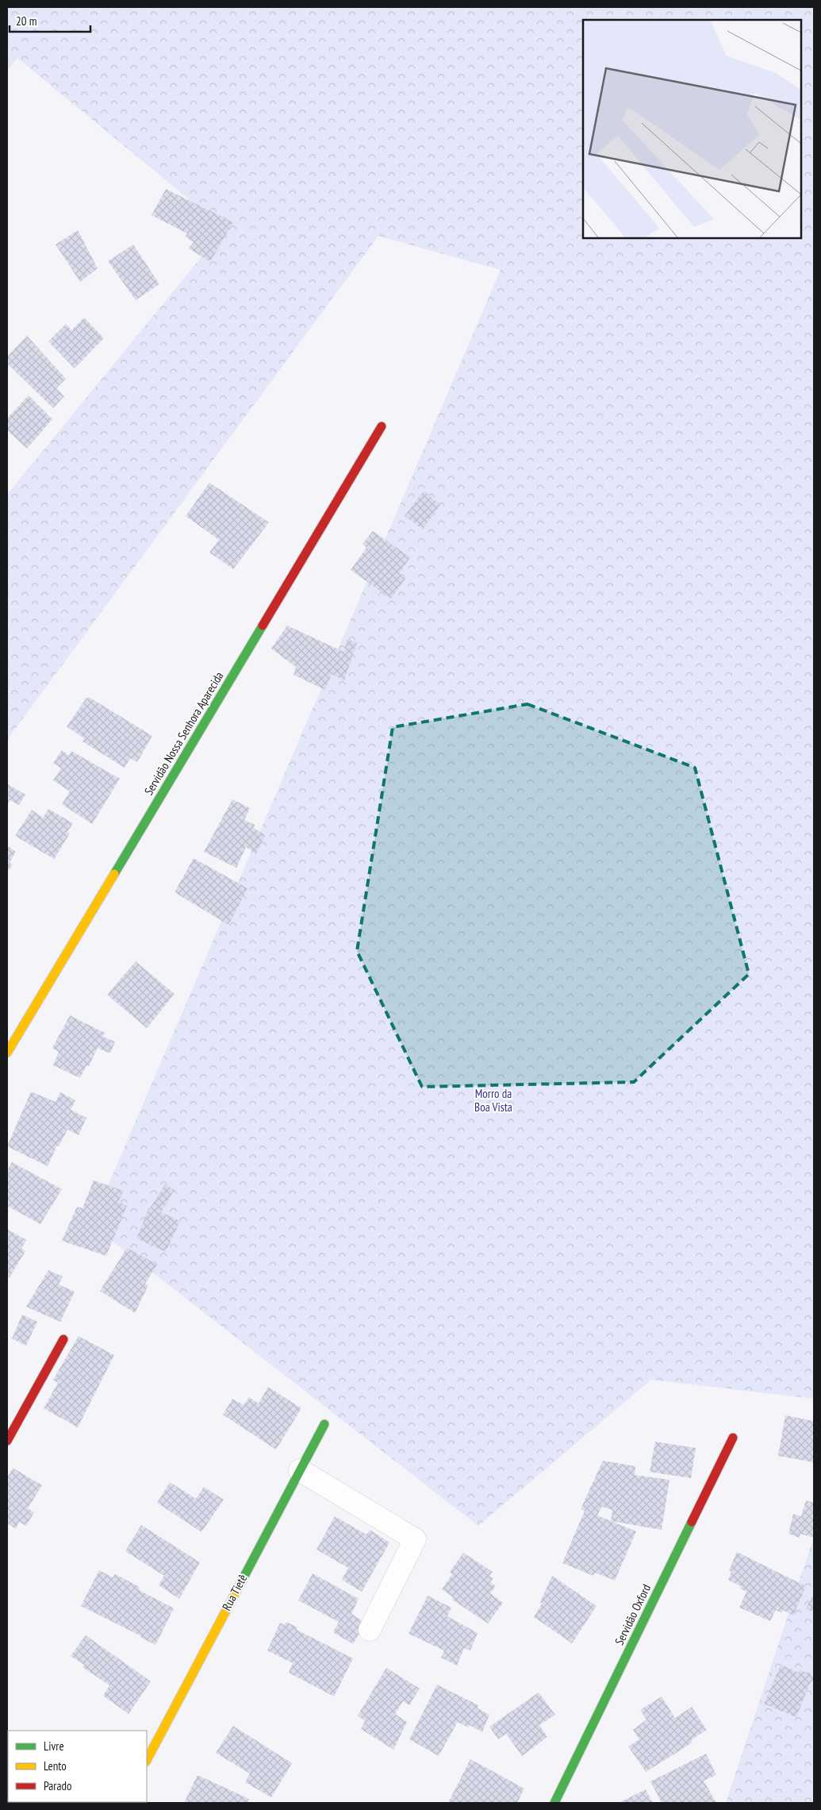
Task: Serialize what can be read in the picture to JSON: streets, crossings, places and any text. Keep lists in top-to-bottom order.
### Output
{
  "streets": {
    "street": ["Servidão Nossa Senhora Aparecida", "Rua Tietê", "Servidão Oxford"]
  },
  "parks": ["Morro da Boa Vista"],
  "legend": ["Livre", "Lento", "Parado"],
  "scale_bar": "20 m"
}
